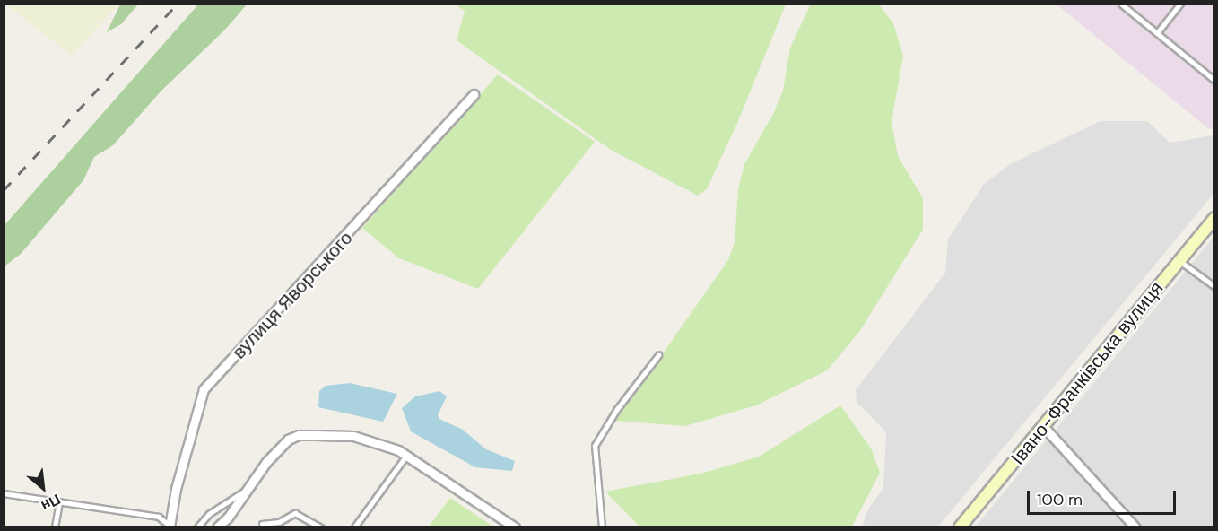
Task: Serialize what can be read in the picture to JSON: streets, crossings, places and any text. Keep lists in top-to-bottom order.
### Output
{
  "streets": {
    "main road": ["Івано-Франківська вулиця"],
    "street": ["вулиця Яворського"]
  },
  "scale_bar": "100 m",
  "north": "bottom right"
}
